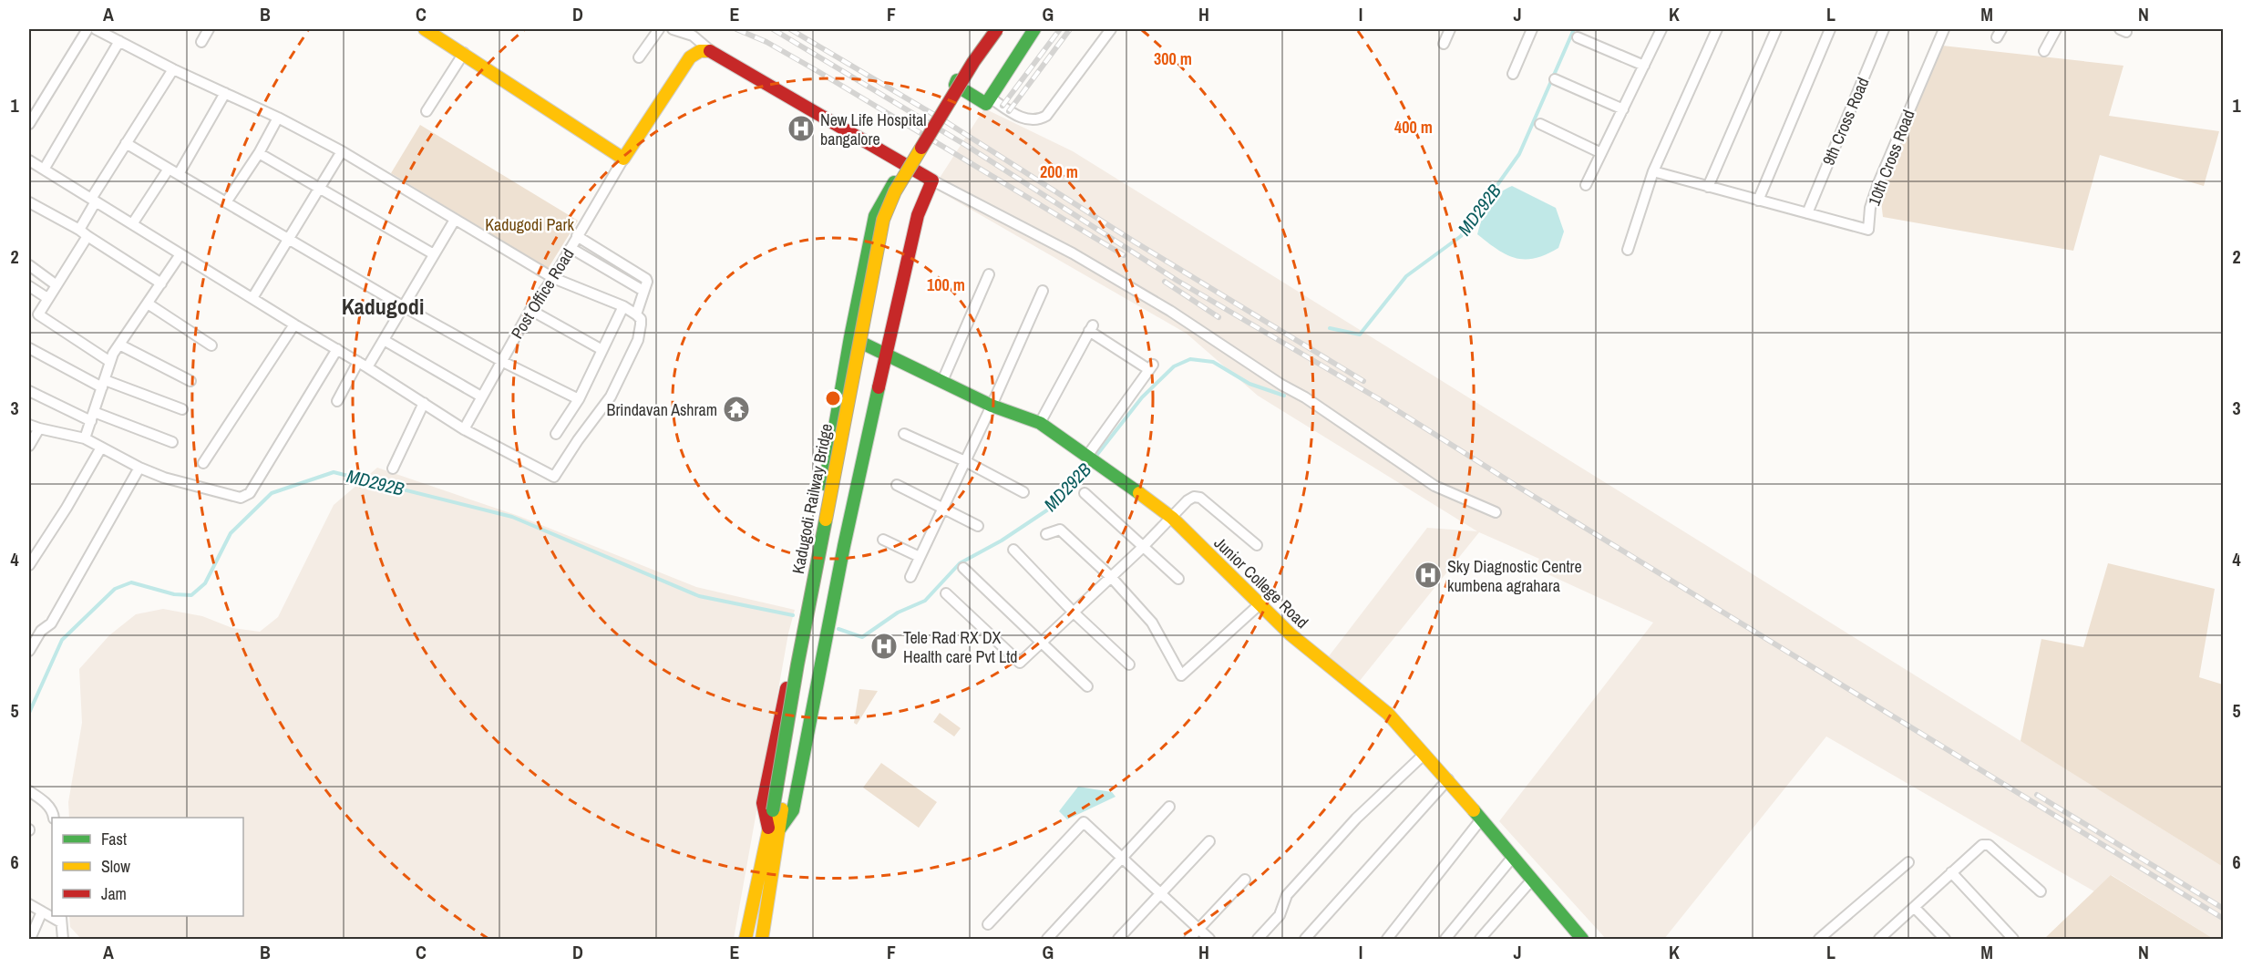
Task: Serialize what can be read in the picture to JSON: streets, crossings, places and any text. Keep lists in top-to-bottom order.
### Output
{
  "streets": {
    "main road": ["Kadugodi Railway Bridge", "Junior College Road"],
    "street": ["9th Cross Road", "10th Cross Road", "Post Office Road"]
  },
  "crossings": [
    ["9th Cross Road", "10th Cross Road"]
  ],
  "districts": ["Kadugodi"],
  "water": ["MD292B"],
  "parks": ["Kadugodi Park"],
  "places": {
    "hospital": ["New Life Hospital bangalore", "Sky Diagnostic Centre kumbena agrahara", "Tele Rad RX DX Health care Pvt Ltd"],
    "temple": ["Brindavan Ashram"]
  },
  "legend": ["Fast", "Slow", "Jam"],
  "grid": {
    "columns": [
      "A",
      "B",
      "C",
      "D",
      "E",
      "F",
      "G",
      "H",
      "I",
      "J",
      "K",
      "L",
      "M",
      "N"
    ],
    "rows": [
      "1",
      "2",
      "3",
      "4",
      "5",
      "6"
    ]
  },
  "rings": [
    "300 m",
    "400 m",
    "200 m",
    "100 m"
  ]
}
